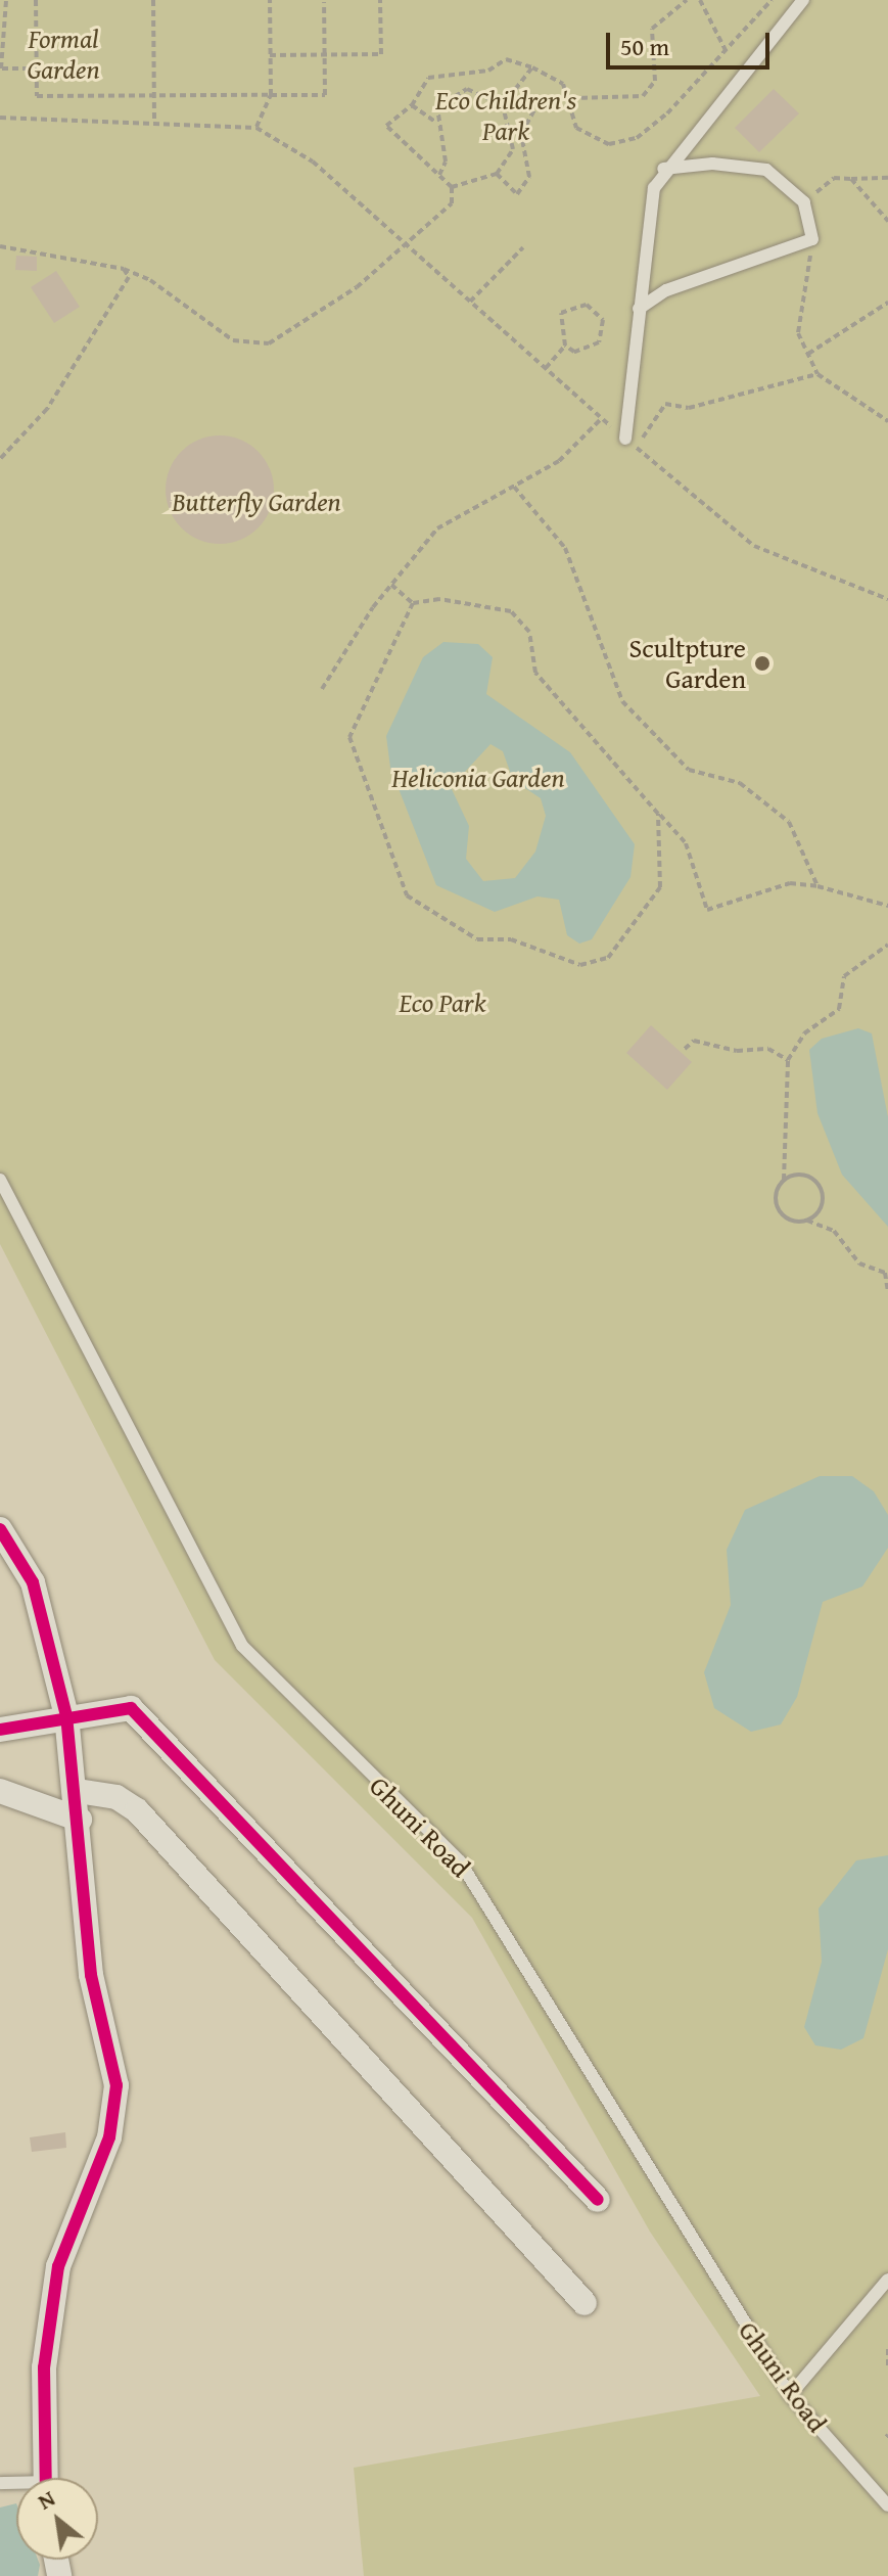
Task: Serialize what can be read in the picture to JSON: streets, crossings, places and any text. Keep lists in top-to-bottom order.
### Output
{
  "streets": {
    "lane": ["Ghuni Road"]
  },
  "parks": [
    "Formal Garden",
    "Eco Children's Park",
    "Butterfly Garden",
    "Heliconia Garden",
    "Eco Park"
  ],
  "places": ["Scultpture Garden"],
  "scale_bar": "50 m",
  "north": "top left"
}
